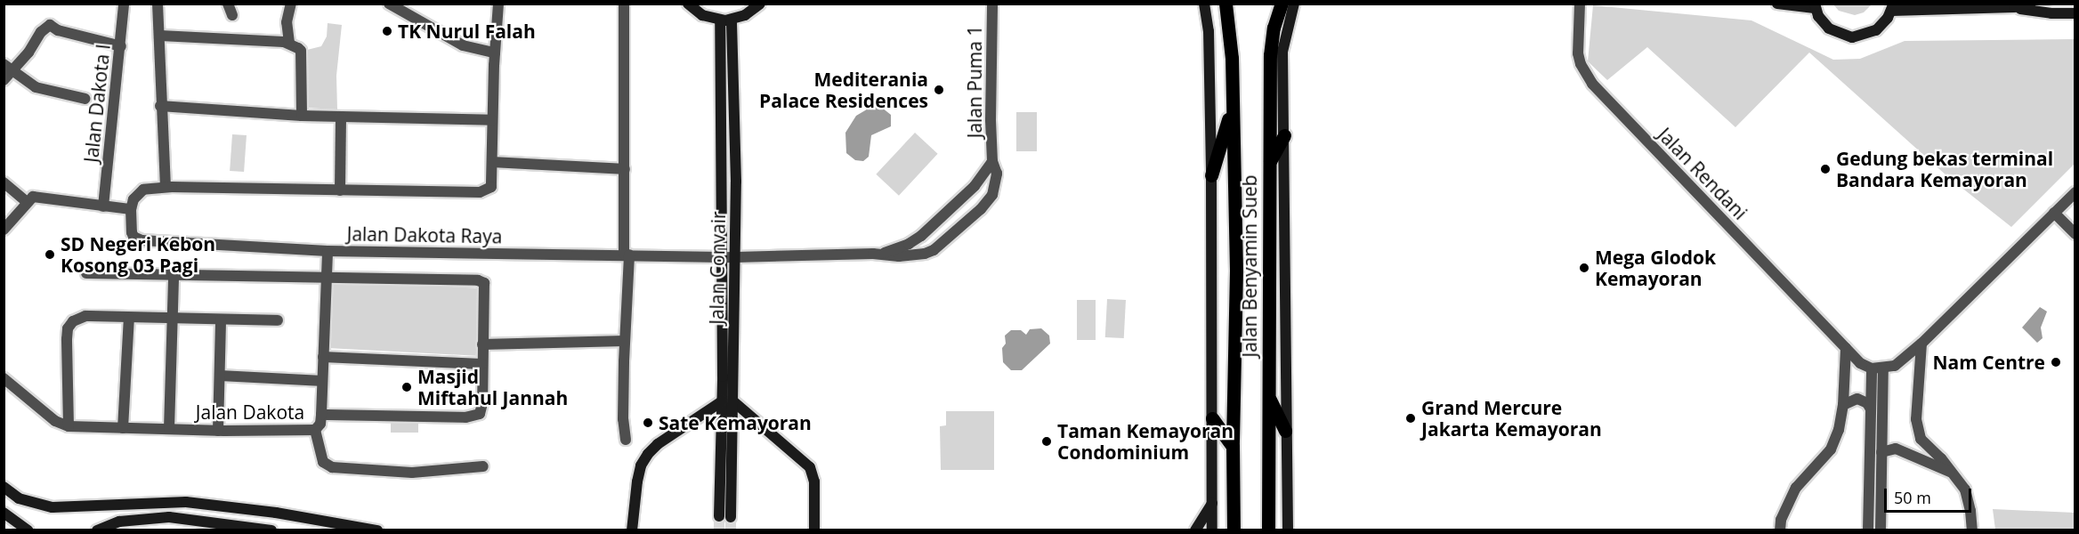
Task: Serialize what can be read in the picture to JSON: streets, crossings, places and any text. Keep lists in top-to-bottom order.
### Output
{
  "streets": {
    "main road": ["Jalan Benyamin Sueb", "Jalan Convair"],
    "street": [
      "Jalan Puma 1",
      "Jalan Dakota I",
      "Jalan Rendani",
      "Jalan Dakota Raya",
      "Jalan Dakota"
    ]
  },
  "crossings": [
    ["Jalan Puma 1", "Jalan Dakota Raya"],
    ["Jalan Puma 1", "Jalan Convair"],
    ["Jalan Dakota Raya", "Jalan Convair"],
    ["Jalan Dakota Raya", "Jalan Dakota"]
  ],
  "places": [
    "TK Nurul Falah",
    "Mediterania Palace Residences",
    "Gedung bekas terminal Bandara Kemayoran",
    "SD Negeri Kebon Kosong 03 Pagi",
    "Mega Glodok Kemayoran",
    "Nam Centre",
    "Masjid Miftahul Jannah",
    "Grand Mercure Jakarta Kemayoran",
    "Sate Kemayoran",
    "Taman Kemayoran Condominium"
  ],
  "scale_bar": "50 m"
}
